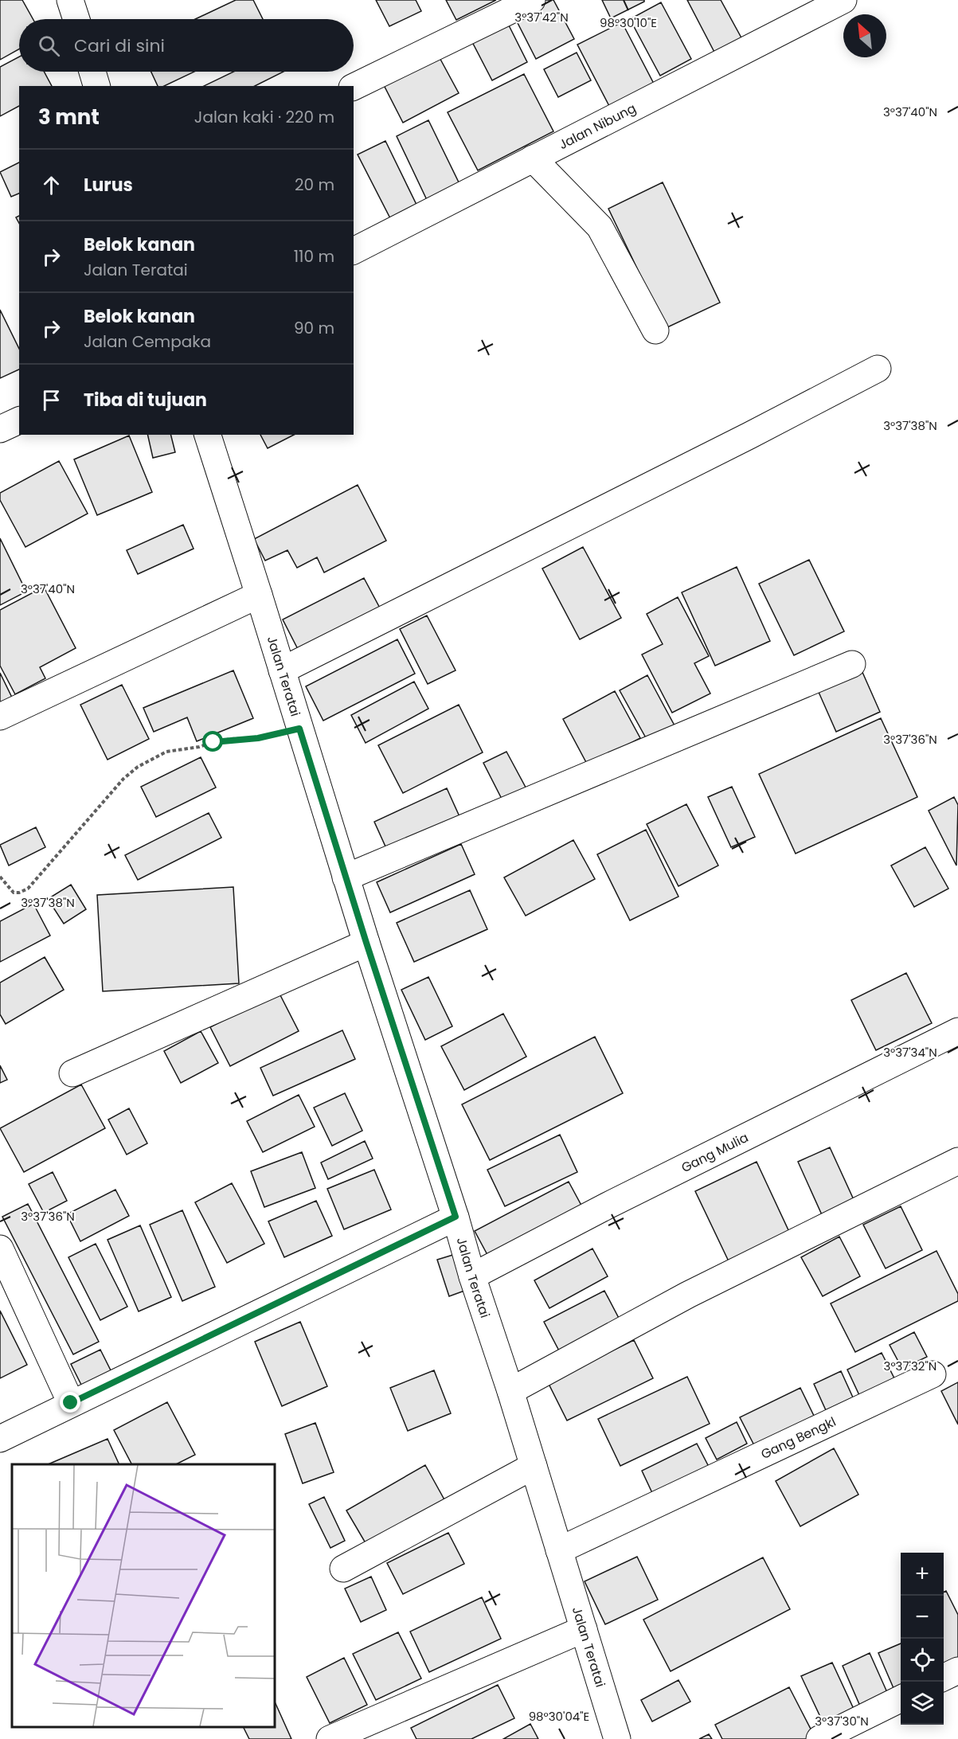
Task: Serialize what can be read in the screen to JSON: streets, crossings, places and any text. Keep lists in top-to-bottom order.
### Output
{
  "streets": {
    "street": [
      "Jalan Nibung",
      "Jalan Teratai",
      "Gang Mulia",
      "Gang Bengkl"
    ]
  },
  "crossings": [
    ["Jalan Teratai", "Gang Mulia"],
    ["Jalan Teratai", "Gang Bengkl"]
  ],
  "north": "top left",
  "page": {
    "search": "Cari di sini",
    "heading": ["3 mnt", "Jalan kaki · 220 m"],
    "list": [
      ["Lurus", "20 m"],
      ["Belok kanan", "Jalan Teratai", "110 m"],
      ["Belok kanan", "Jalan Cempaka", "90 m"],
      "Tiba di tujuan"
    ],
    "map_buttons": ["+", "−"]
  },
  "coordinates": [
    "3°37'42\"N",
    "98°30'10\"E",
    "3°37'40\"N",
    "3°37'38\"N",
    "3°37'36\"N",
    "3°37'34\"N",
    "3°37'32\"N",
    "98°30'04\"E",
    "3°37'30\"N"
  ]
}
